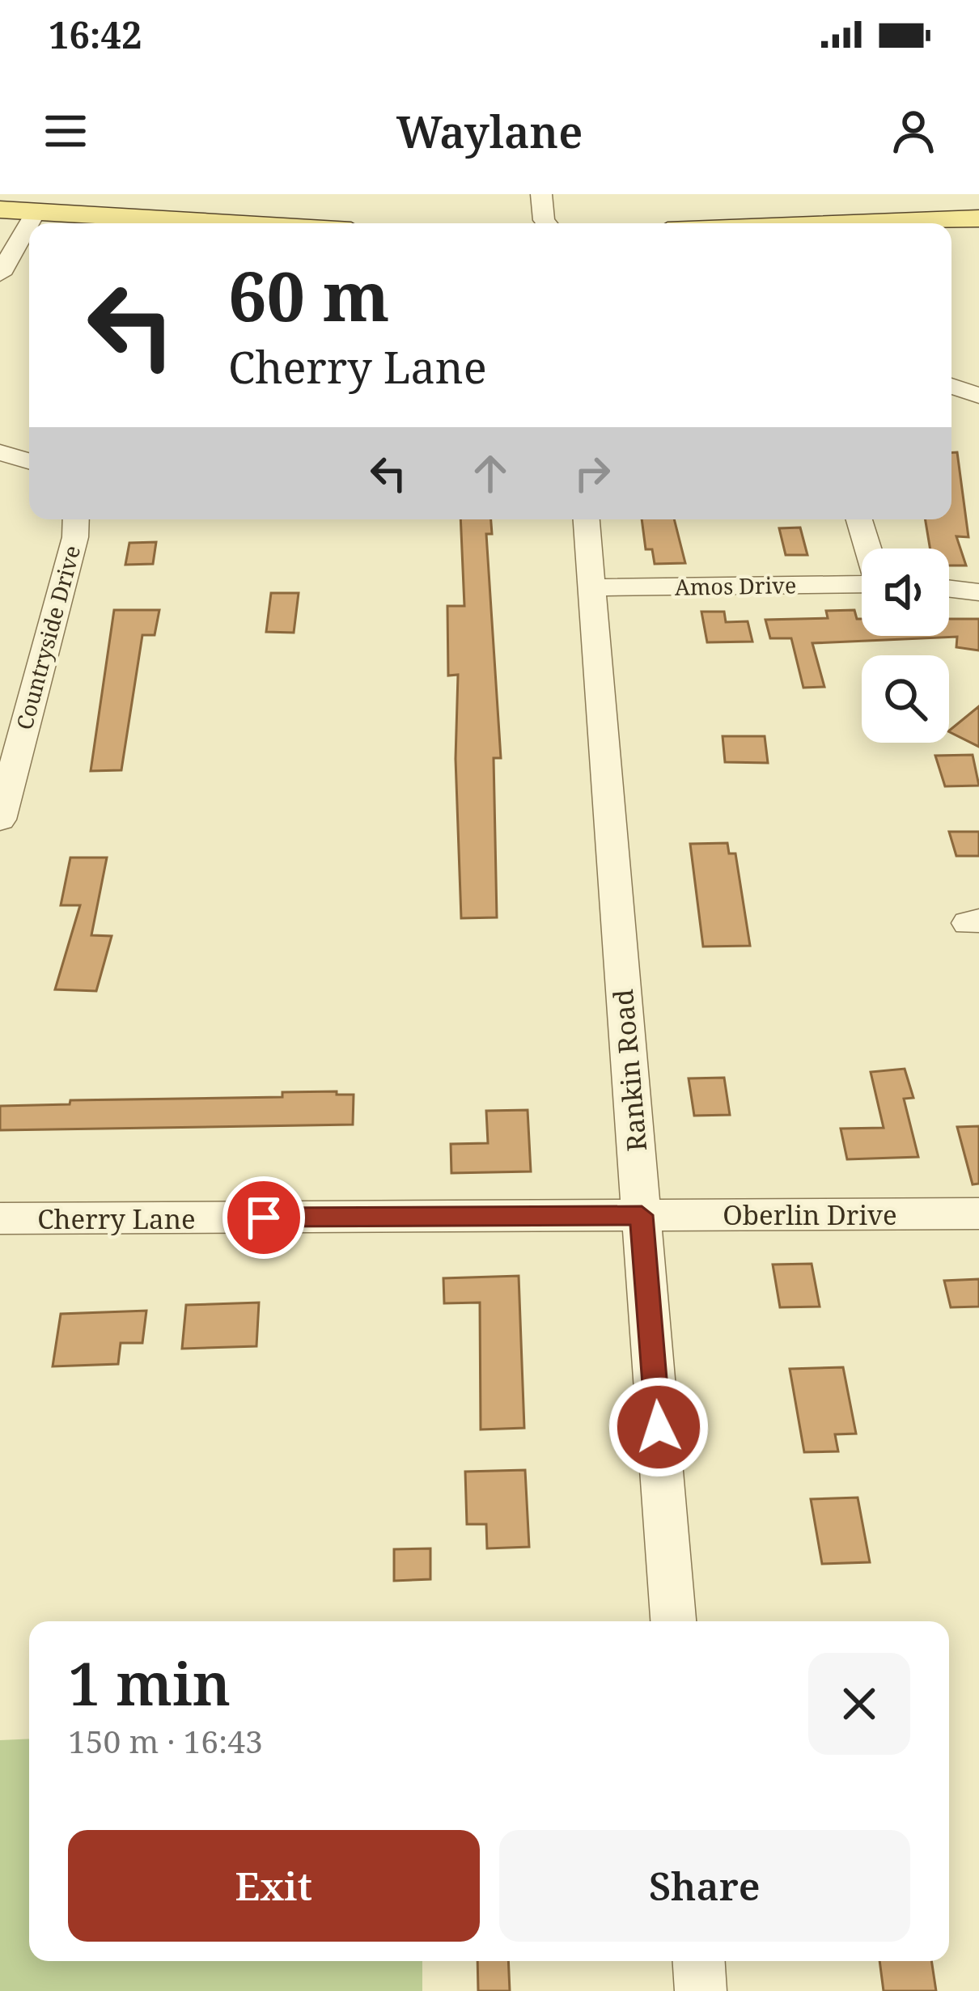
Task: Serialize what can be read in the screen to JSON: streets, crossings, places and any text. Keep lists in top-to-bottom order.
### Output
{
  "streets": {
    "street": [
      "Amos Drive",
      "Countryside Drive",
      "Rankin Road",
      "Oberlin Drive",
      "Cherry Lane"
    ]
  },
  "crossings": [
    ["Amos Drive", "Rankin Road"],
    ["Rankin Road", "Oberlin Drive"],
    ["Rankin Road", "Cherry Lane"],
    ["Oberlin Drive", "Cherry Lane"]
  ],
  "page": {
    "status": "16:42",
    "header": "Waylane",
    "turn": ["60 m", "Cherry Lane"],
    "heading": ["1 min", "150 m · 16:43"],
    "buttons": ["Exit", "Share"]
  }
}
